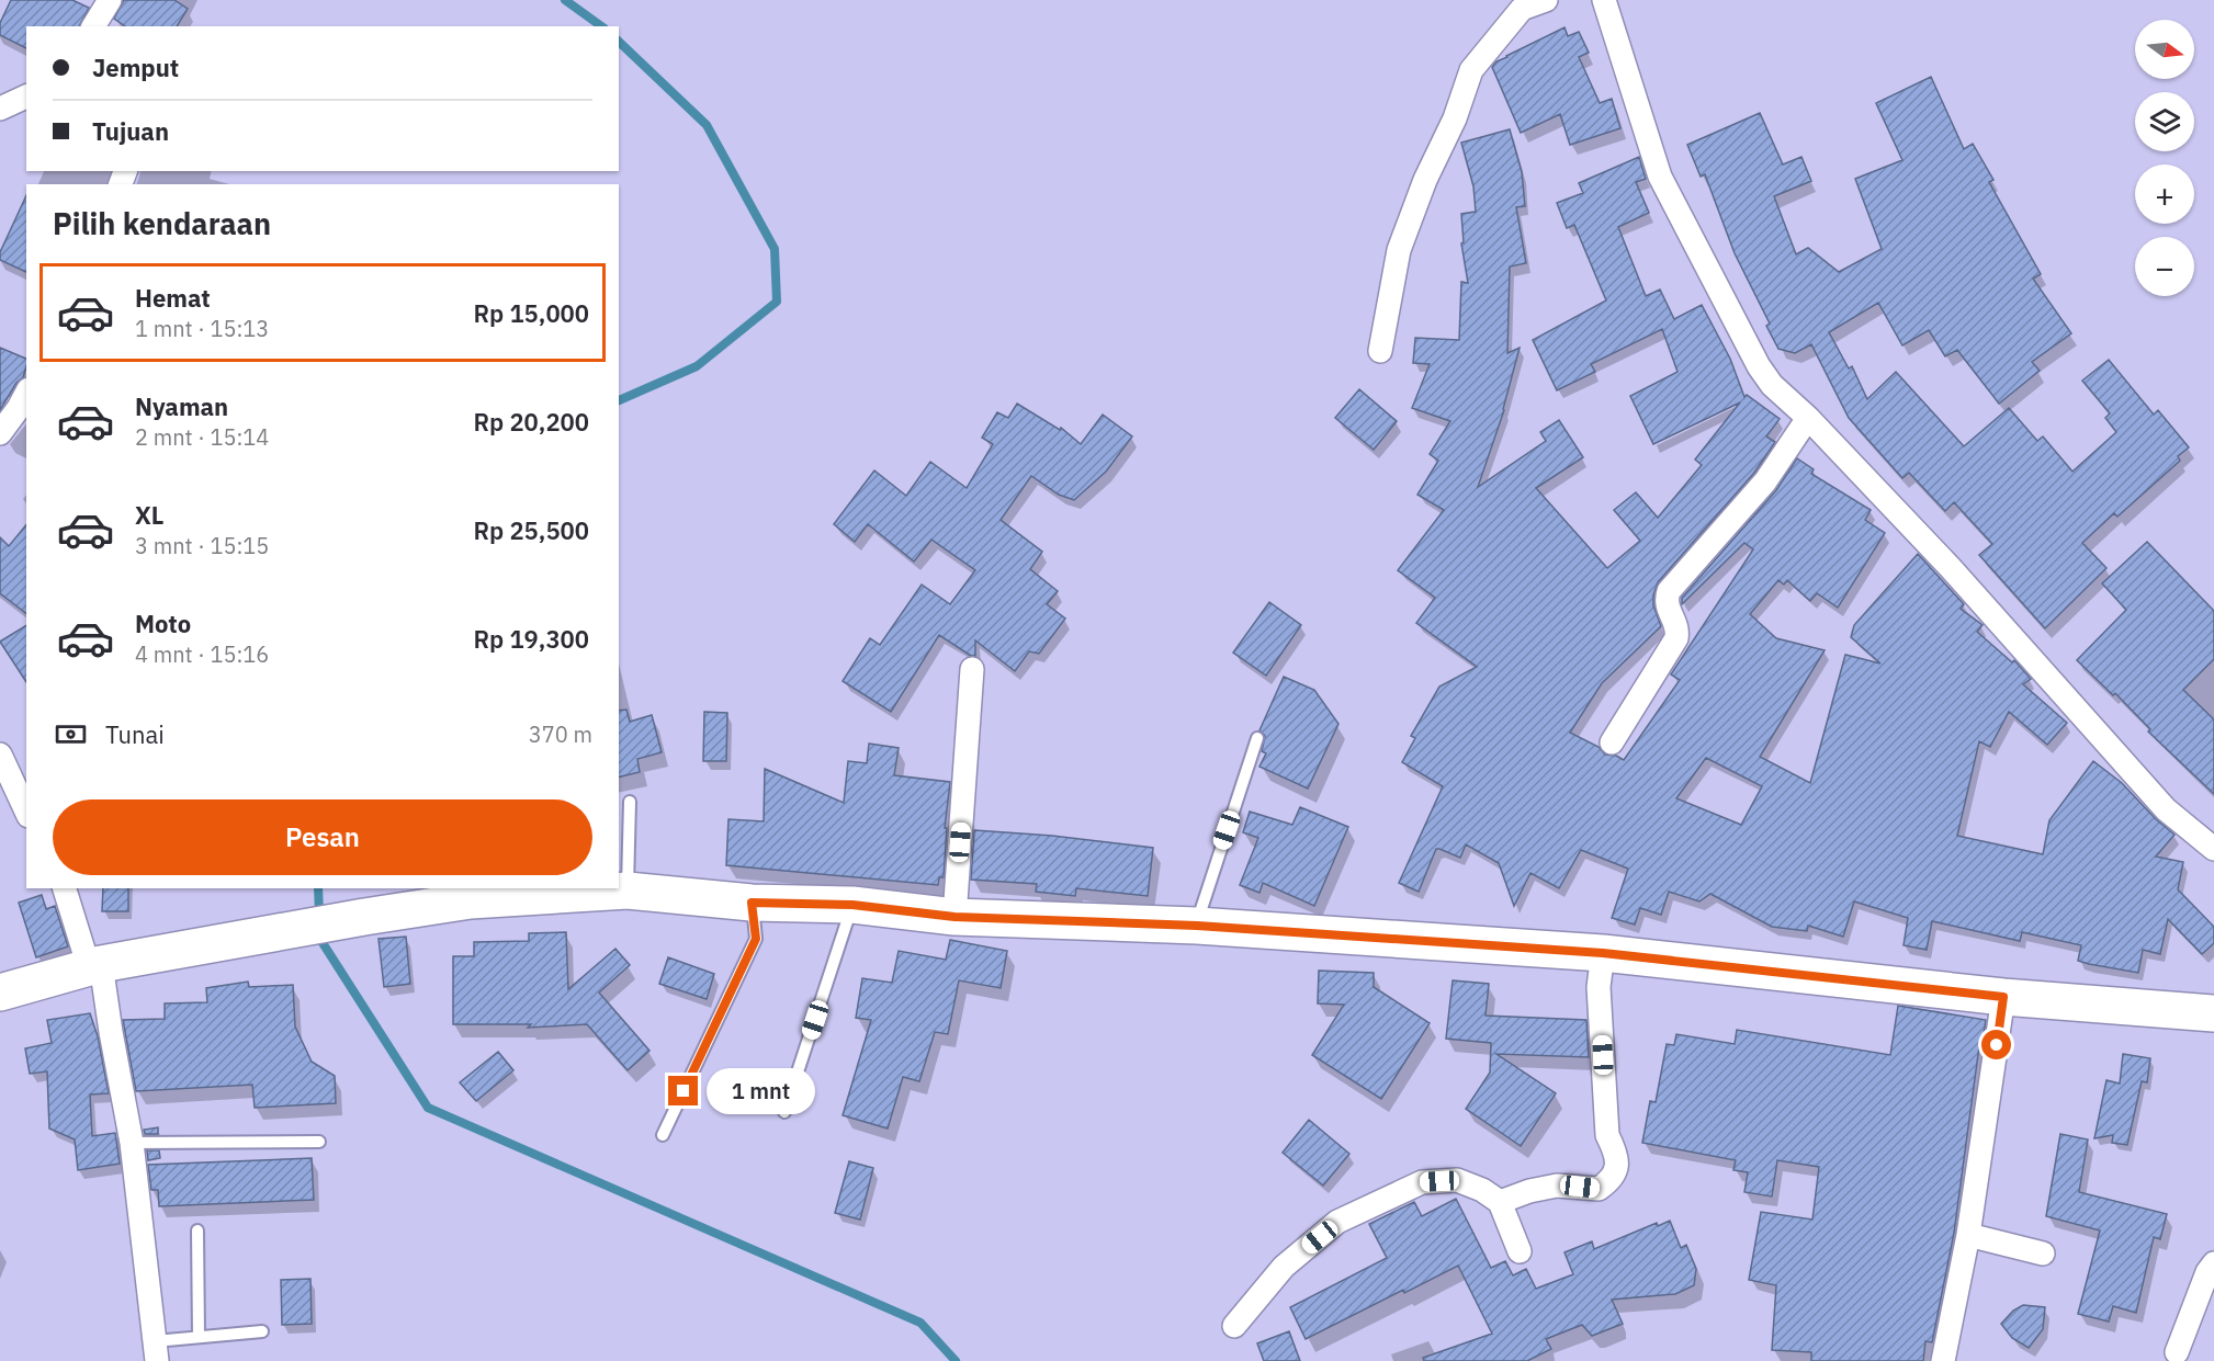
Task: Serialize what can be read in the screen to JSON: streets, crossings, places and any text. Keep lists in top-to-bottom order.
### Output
{
  "north": "right",
  "page": {
    "map_buttons": ["+", "−"],
    "banner": ["Jemput", "Tujuan"],
    "heading": "Pilih kendaraan",
    "list": [
      {
        "name": "Hemat",
        "note": "1 mnt · 15:13",
        "value": "Rp 15,000"
      },
      {
        "name": "Nyaman",
        "note": "2 mnt · 15:14",
        "value": "Rp 20,200"
      },
      {
        "name": "XL",
        "note": "3 mnt · 15:15",
        "value": "Rp 25,500"
      },
      {
        "name": "Moto",
        "note": "4 mnt · 15:16",
        "value": "Rp 19,300"
      }
    ],
    "pay": ["Tunai", "370 m"],
    "buttons": "Pesan",
    "bubble": "1 mnt"
  }
}
